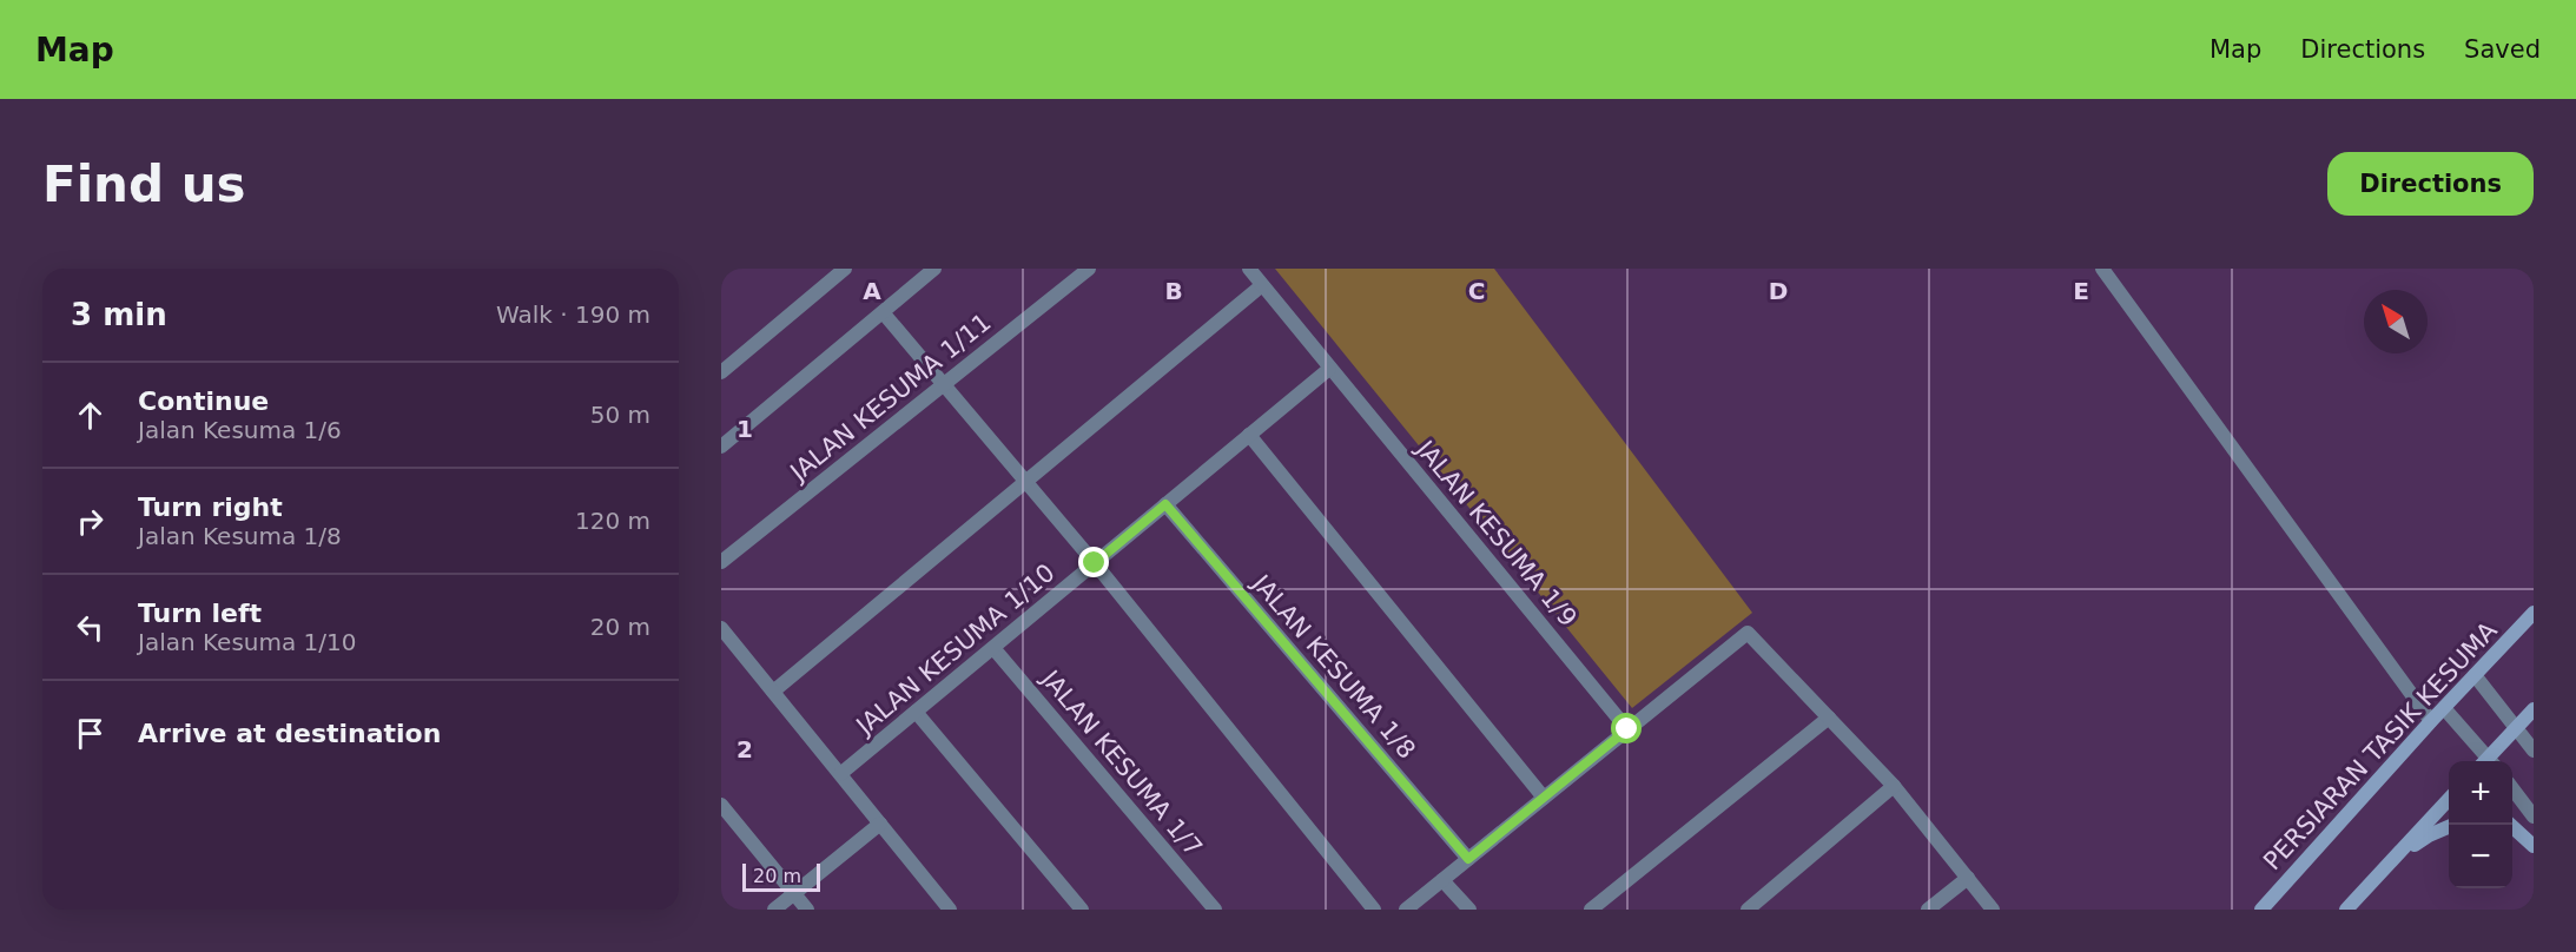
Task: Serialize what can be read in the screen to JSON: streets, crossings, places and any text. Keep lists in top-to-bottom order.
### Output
{
  "streets": {
    "street": [
      "JALAN KESUMA 1/11",
      "JALAN KESUMA 1/9",
      "JALAN KESUMA 1/10",
      "JALAN KESUMA 1/8",
      "PERSIARAN TASIK KESUMA",
      "JALAN KESUMA 1/7"
    ]
  },
  "crossings": [
    ["JALAN KESUMA 1/9", "JALAN KESUMA 1/10"],
    ["JALAN KESUMA 1/10", "JALAN KESUMA 1/8"],
    ["JALAN KESUMA 1/10", "JALAN KESUMA 1/7"]
  ],
  "scale_bar": "20 m",
  "north": "top left",
  "page": {
    "header": "Map",
    "nav": ["Map", "Directions", "Saved"],
    "buttons": "Directions",
    "title": "Find us",
    "heading": ["3 min", "Walk · 190 m"],
    "list": [
      ["Continue", "Jalan Kesuma 1/6", "50 m"],
      ["Turn right", "Jalan Kesuma 1/8", "120 m"],
      ["Turn left", "Jalan Kesuma 1/10", "20 m"],
      "Arrive at destination"
    ],
    "map_buttons": ["+", "−"],
    "scale": "20 m"
  },
  "grid": {
    "columns": [
      "A",
      "B",
      "C",
      "D",
      "E"
    ],
    "rows": ["1", "2"]
  }
}
